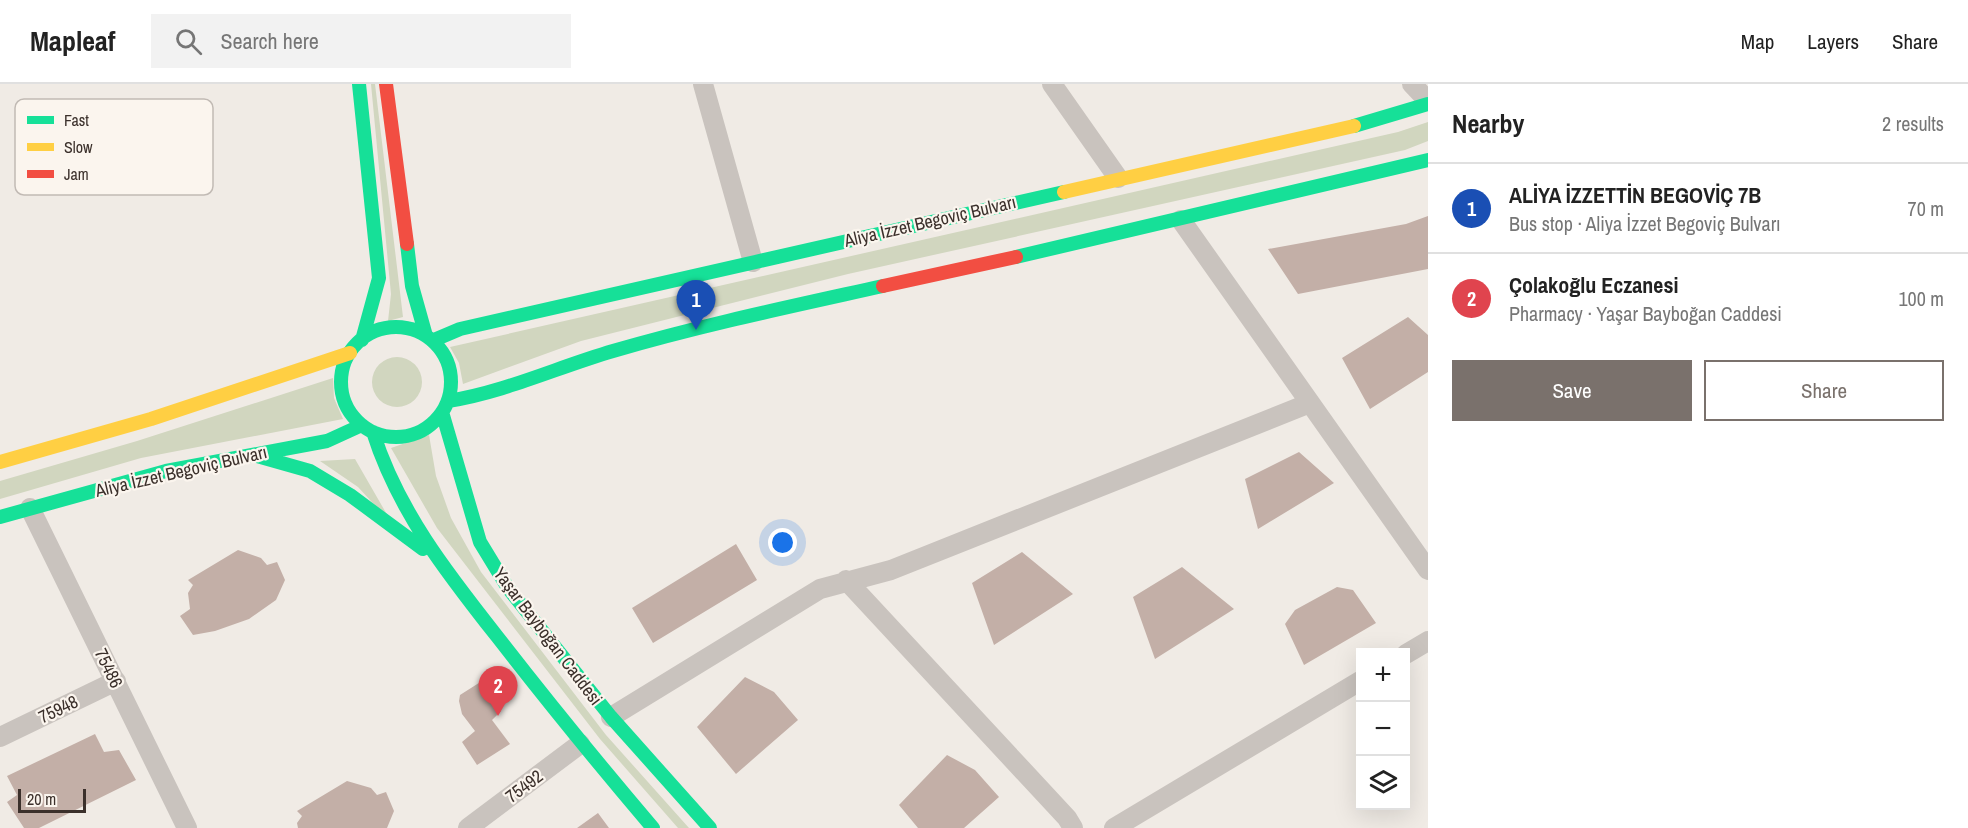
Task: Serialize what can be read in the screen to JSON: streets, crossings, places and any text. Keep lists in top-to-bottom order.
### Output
{
  "streets": {
    "main road": ["Aliya İzzet Begoviç Bulvarı", "Yaşar Bayboğan Caddesi"],
    "street": ["75486", "75948", "75492"]
  },
  "crossings": [
    ["Aliya İzzet Begoviç Bulvarı", "Yaşar Bayboğan Caddesi"],
    ["Aliya İzzet Begoviç Bulvarı", "75486"],
    ["75486", "75948"]
  ],
  "legend": ["Fast", "Slow", "Jam"],
  "scale_bar": "20 m",
  "page": {
    "header": "Mapleaf",
    "search": "Search here",
    "nav": ["Map", "Layers", "Share"],
    "heading": ["Nearby", "2 results"],
    "list": [
      {
        "mark": "1",
        "name": "ALİYA İZZETTİN BEGOVİÇ 7B",
        "note": "Bus stop · Aliya İzzet Begoviç Bulvarı",
        "value": "70 m"
      },
      {
        "mark": "2",
        "name": "Çolakoğlu Eczanesi",
        "note": "Pharmacy · Yaşar Bayboğan Caddesi",
        "value": "100 m"
      }
    ],
    "pins": ["1", "2"],
    "buttons": ["Save", "Share"],
    "map_buttons": ["+", "−"],
    "scale": "20 m"
  }
}
